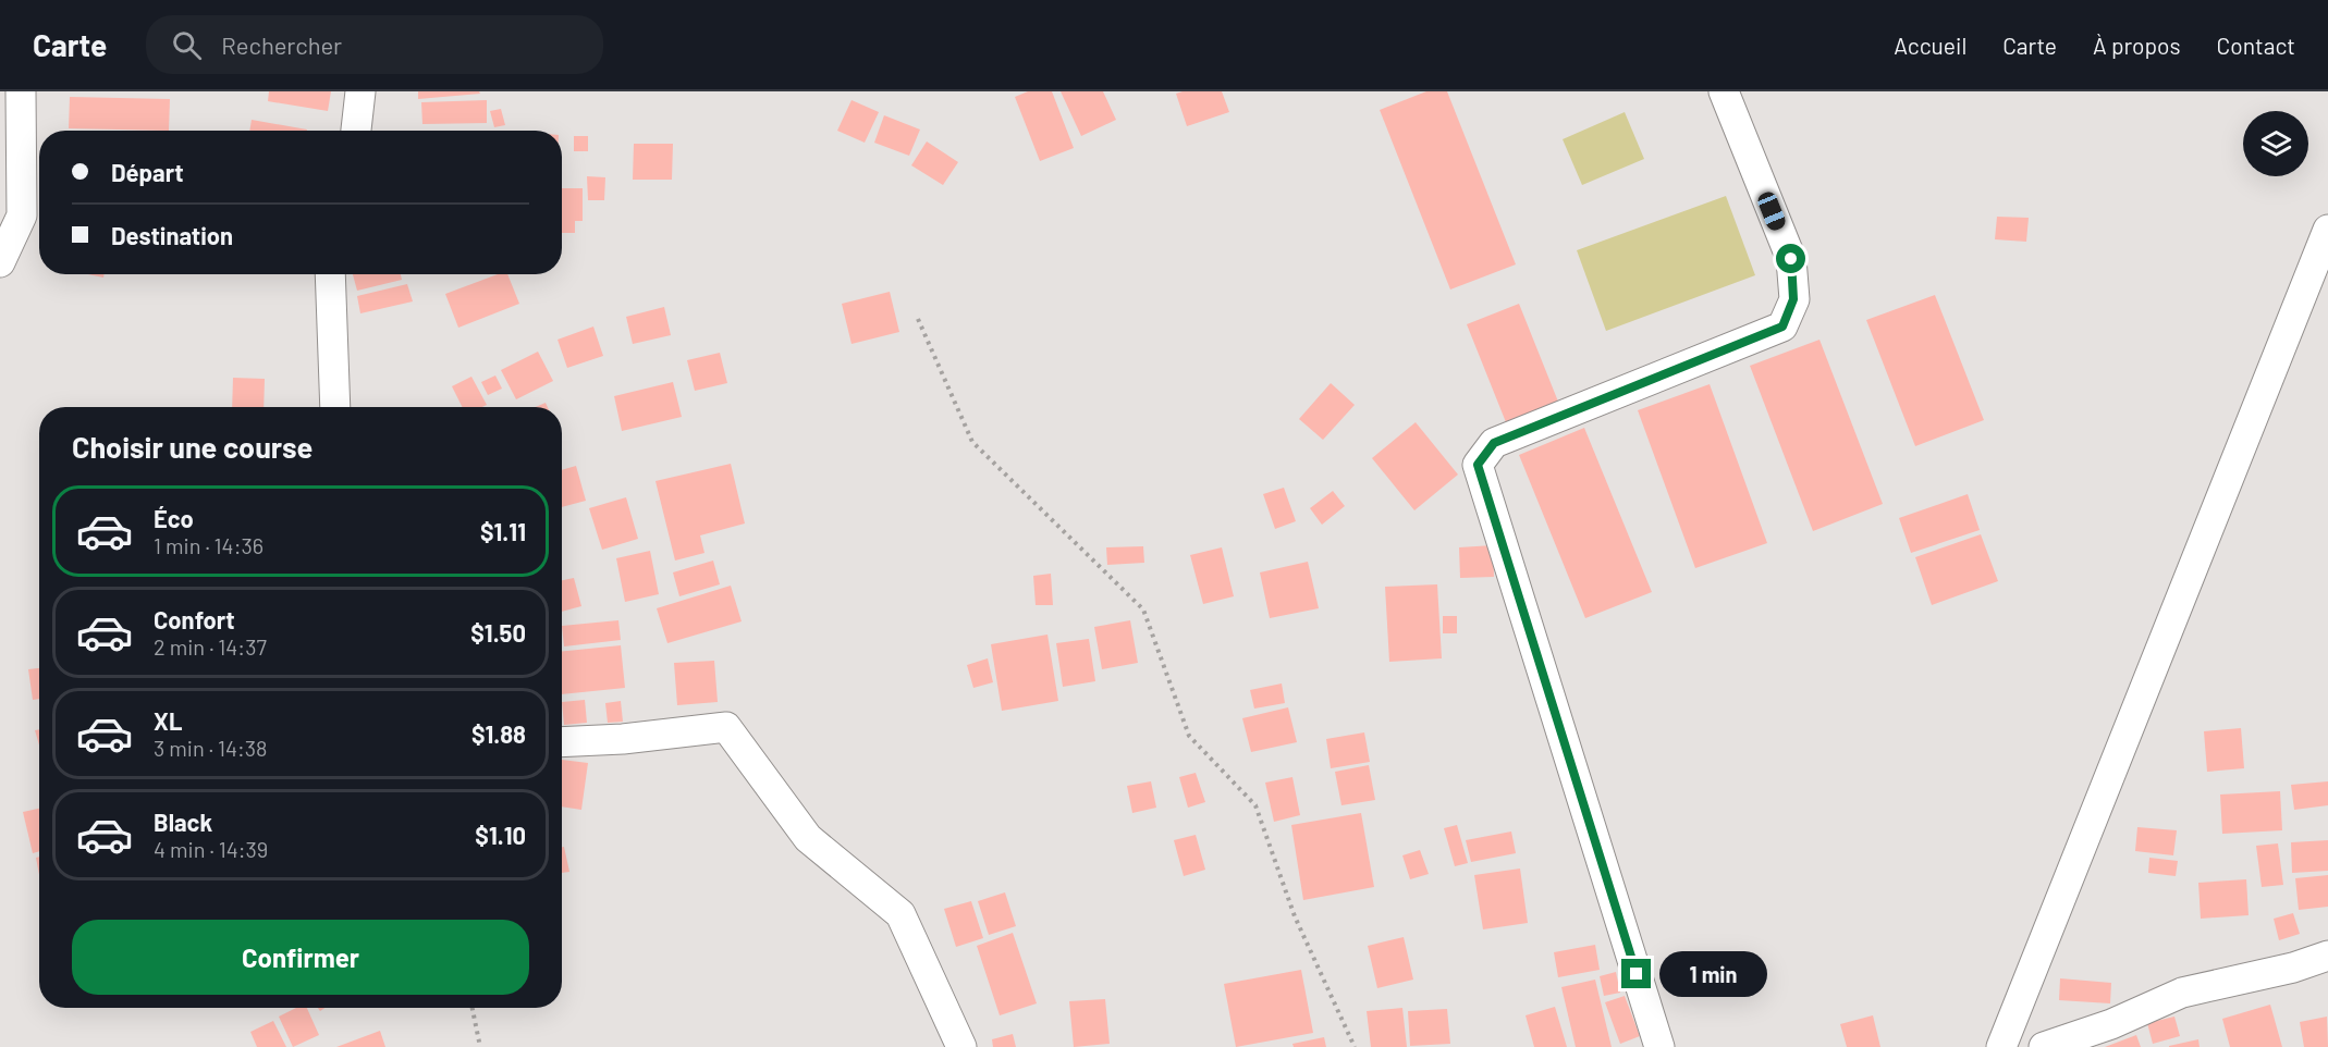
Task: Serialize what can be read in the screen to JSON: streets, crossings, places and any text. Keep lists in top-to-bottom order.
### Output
{
  "page": {
    "header": "Carte",
    "search": "Rechercher",
    "nav": [
      "Accueil",
      "Carte",
      "À propos",
      "Contact"
    ],
    "banner": ["Départ", "Destination"],
    "heading": "Choisir une course",
    "list": [
      {
        "name": "Éco",
        "note": "1 min · 14:36",
        "value": "$1.11"
      },
      {
        "name": "Confort",
        "note": "2 min · 14:37",
        "value": "$1.50"
      },
      {
        "name": "XL",
        "note": "3 min · 14:38",
        "value": "$1.88"
      },
      {
        "name": "Black",
        "note": "4 min · 14:39",
        "value": "$1.10"
      }
    ],
    "buttons": "Confirmer",
    "bubble": "1 min"
  }
}
